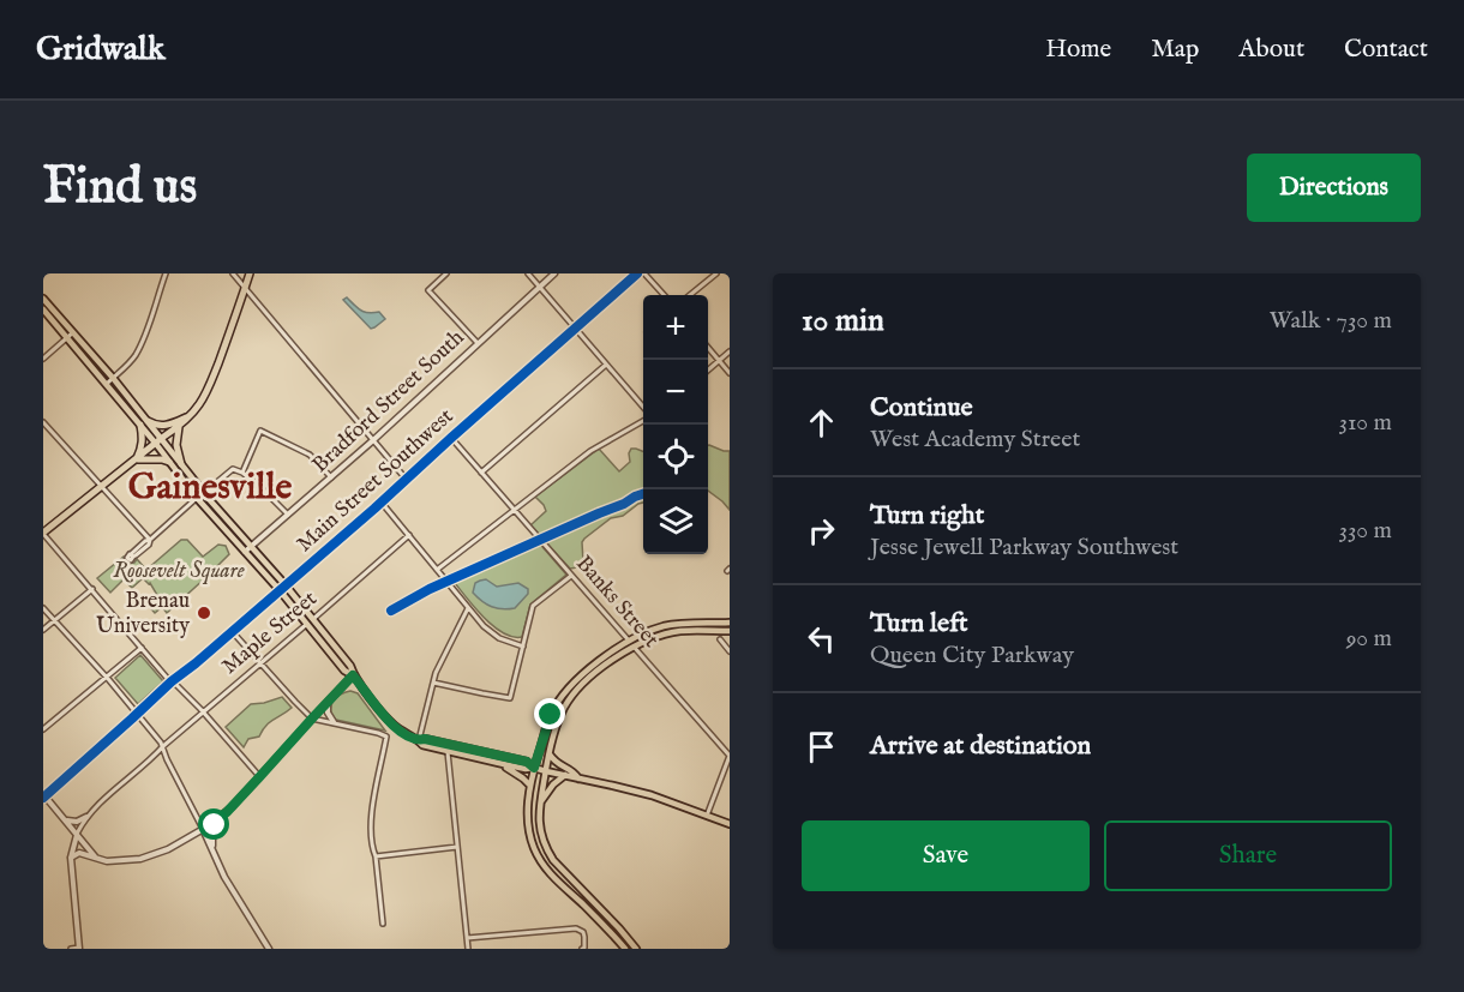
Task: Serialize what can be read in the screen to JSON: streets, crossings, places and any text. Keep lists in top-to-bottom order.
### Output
{
  "streets": {
    "street": [
      "Bradford Street South",
      "Main Street Southwest",
      "Banks Street",
      "Maple Street"
    ]
  },
  "crossings": [
    ["Main Street Southwest", "Banks Street"]
  ],
  "districts": ["Gainesville"],
  "parks": ["Roosevelt Square"],
  "places": ["Brenau University"],
  "page": {
    "header": "Gridwalk",
    "nav": [
      "Home",
      "Map",
      "About",
      "Contact"
    ],
    "buttons": [
      "Directions",
      ["Save", "Share"]
    ],
    "title": "Find us",
    "heading": ["10 min", "Walk · 730 m"],
    "map_buttons": ["+", "−"],
    "list": [
      ["Continue", "West Academy Street", "310 m"],
      ["Turn right", "Jesse Jewell Parkway Southwest", "330 m"],
      ["Turn left", "Queen City Parkway", "90 m"],
      "Arrive at destination"
    ]
  }
}
